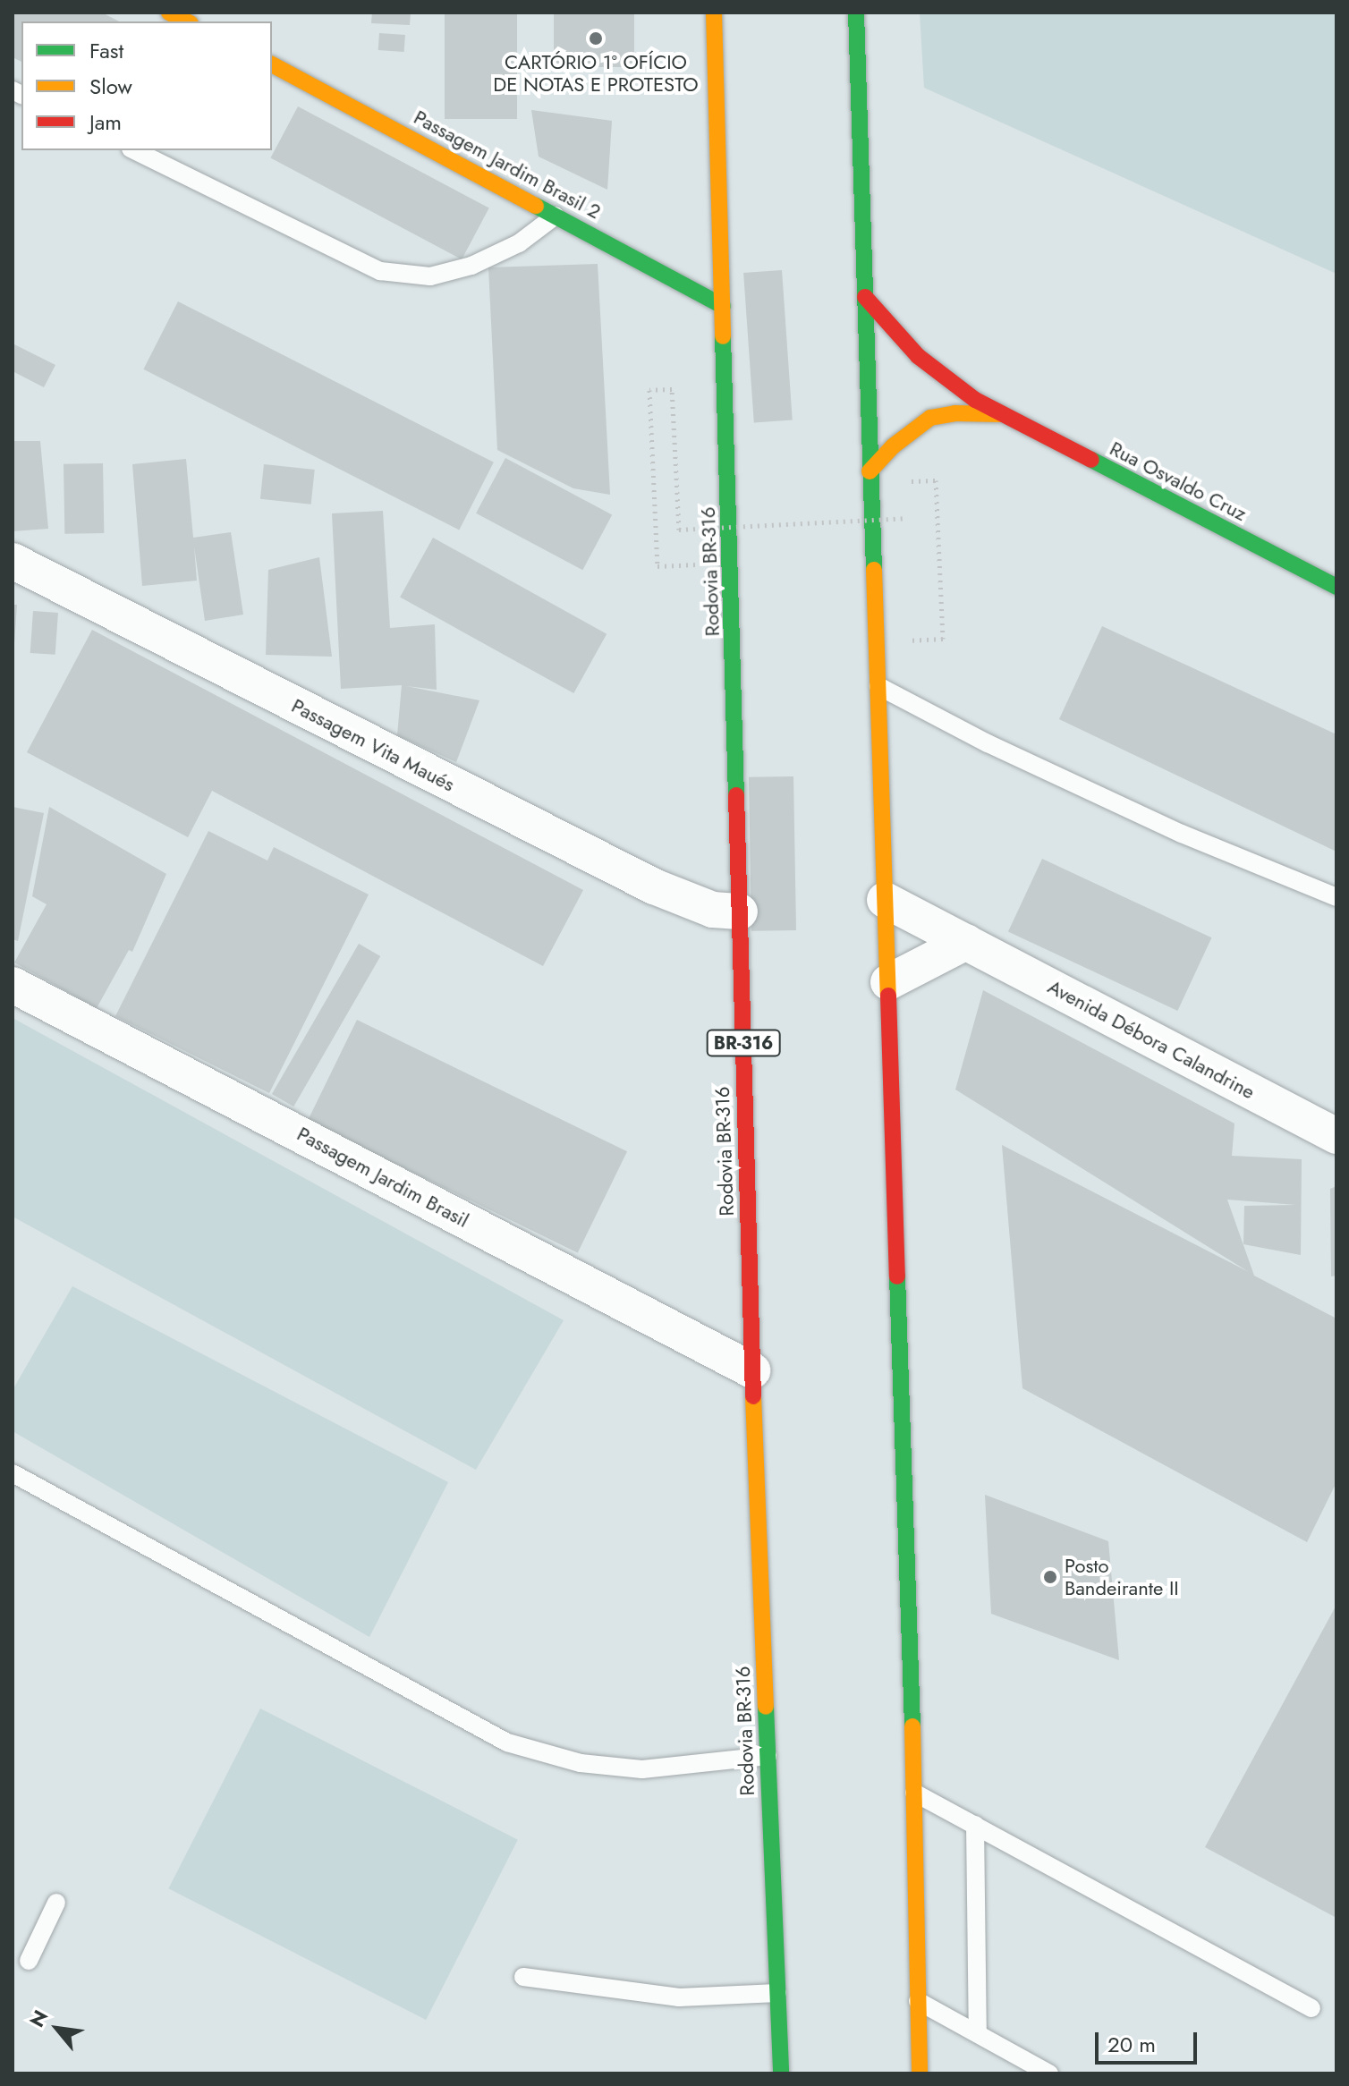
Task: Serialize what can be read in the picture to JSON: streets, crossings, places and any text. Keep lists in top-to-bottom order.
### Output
{
  "streets": {
    "main road": [
      "Passagem Jardim Brasil 2",
      "Rua Osvaldo Cruz",
      "Rodovia BR-316",
      "BR-316"
    ],
    "street": ["Passagem Vita Maués", "Avenida Débora Calandrine", "Passagem Jardim Brasil"]
  },
  "crossings": [
    ["Passagem Jardim Brasil 2", "Rodovia BR-316"],
    ["Rodovia BR-316", "Passagem Vita Maués"],
    ["Rodovia BR-316", "Passagem Jardim Brasil"]
  ],
  "places": ["CARTÓRIO 1º OFÍCIO DE NOTAS E PROTESTO", "Posto Bandeirante II"],
  "legend": ["Fast", "Slow", "Jam"],
  "scale_bar": "20 m",
  "north": "top left"
}
